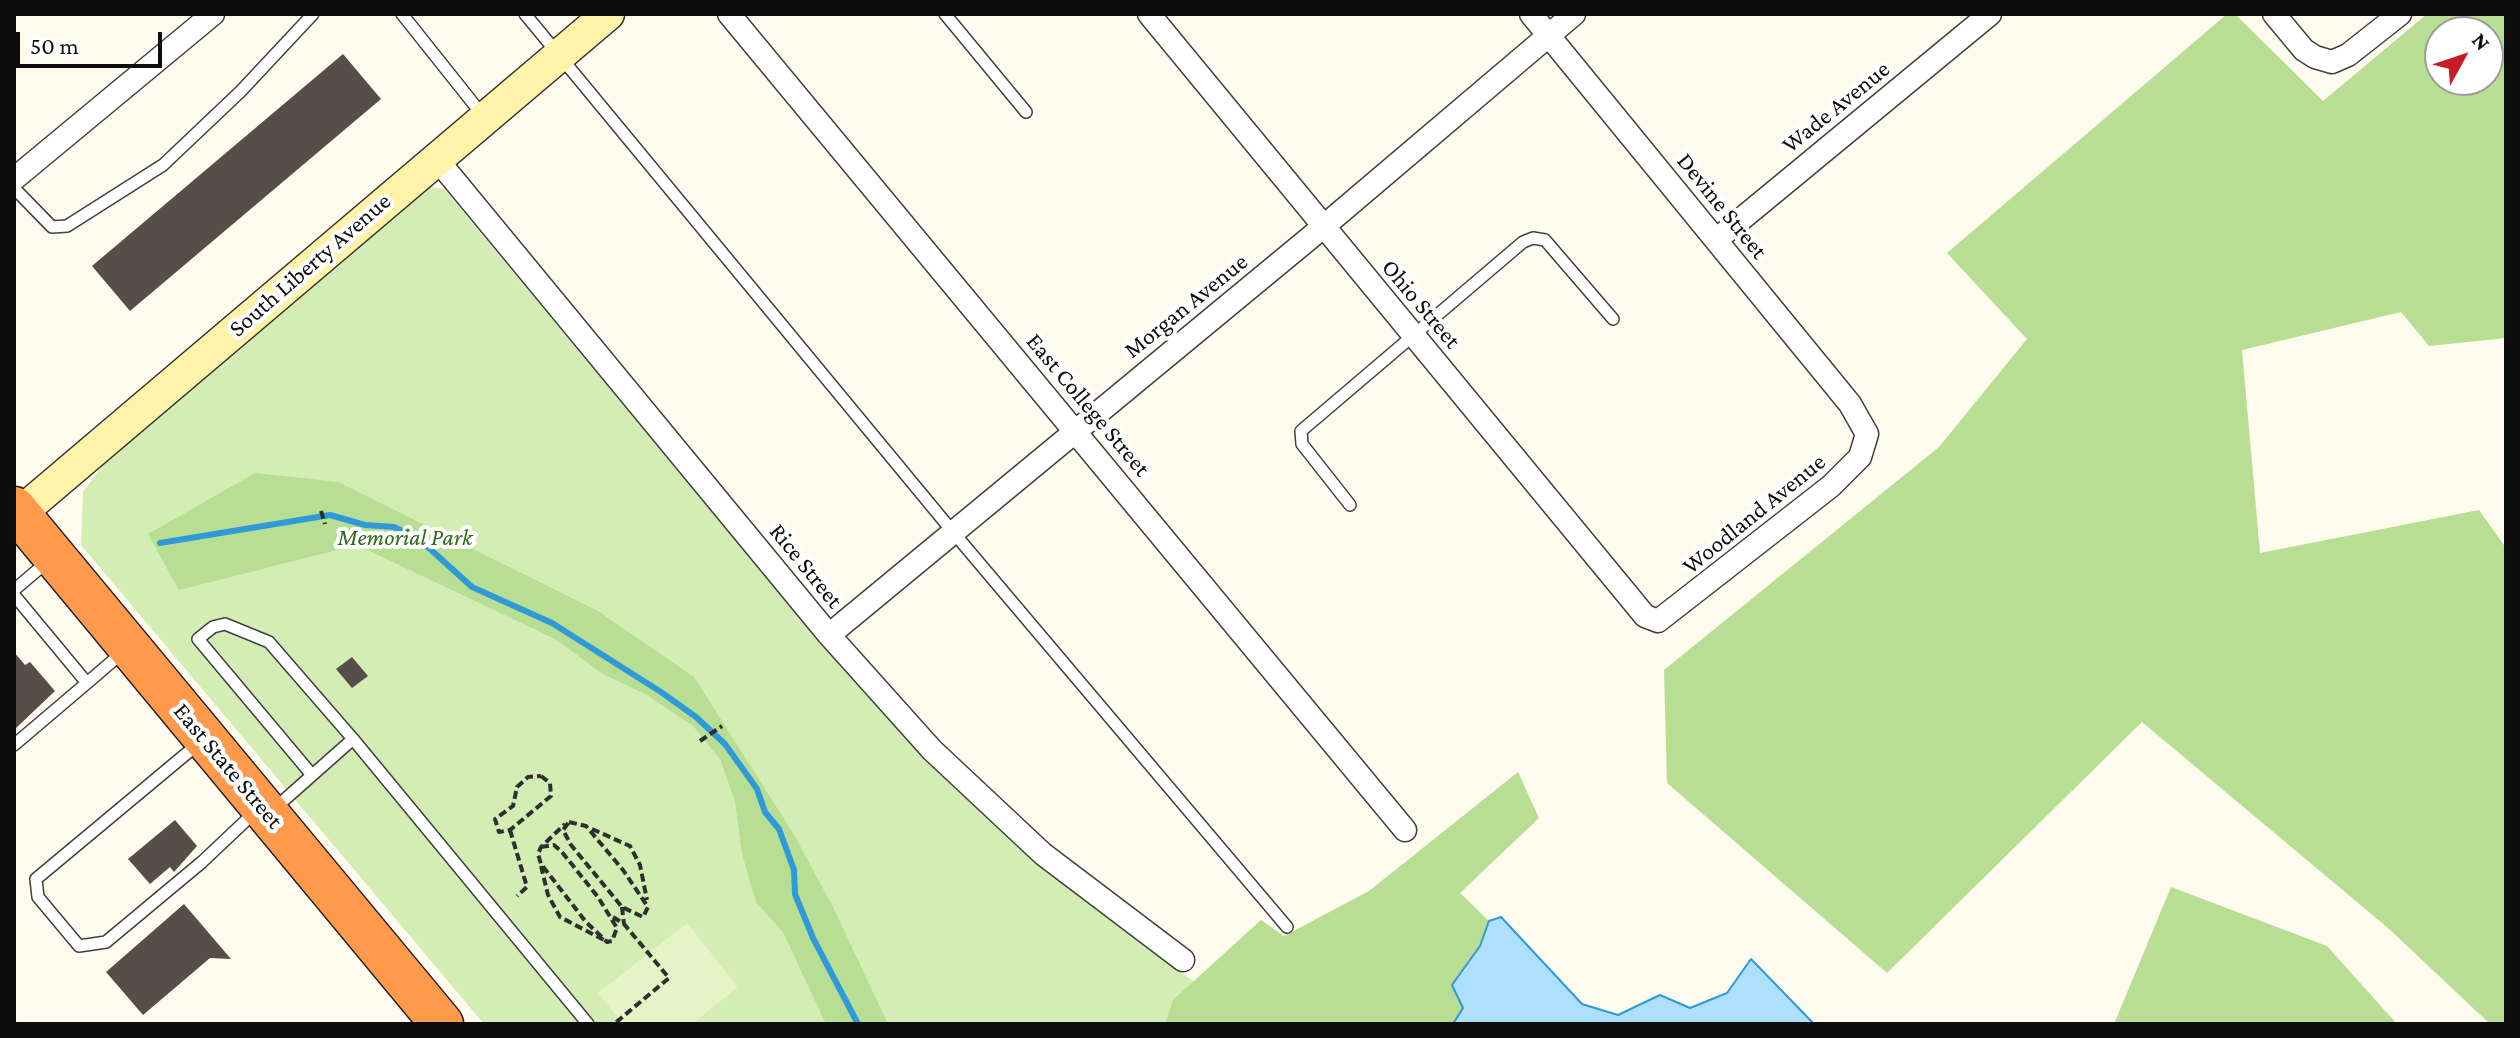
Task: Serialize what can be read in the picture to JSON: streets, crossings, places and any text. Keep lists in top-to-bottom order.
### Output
{
  "streets": {
    "highway": ["East State Street"],
    "street": [
      "Wade Avenue",
      "Devine Street",
      "South Liberty Avenue",
      "Ohio Street",
      "Morgan Avenue",
      "East College Street",
      "Woodland Avenue",
      "Rice Street"
    ]
  },
  "crossings": [
    ["Wade Avenue", "Devine Street"],
    ["Devine Street", "Morgan Avenue"],
    ["Devine Street", "Woodland Avenue"],
    ["South Liberty Avenue", "Rice Street"],
    ["South Liberty Avenue", "East State Street"],
    ["Ohio Street", "Morgan Avenue"],
    ["Ohio Street", "Woodland Avenue"],
    ["Morgan Avenue", "East College Street"],
    ["Morgan Avenue", "Rice Street"]
  ],
  "parks": ["Memorial Park"],
  "scale_bar": "50 m",
  "north": "top right"
}
